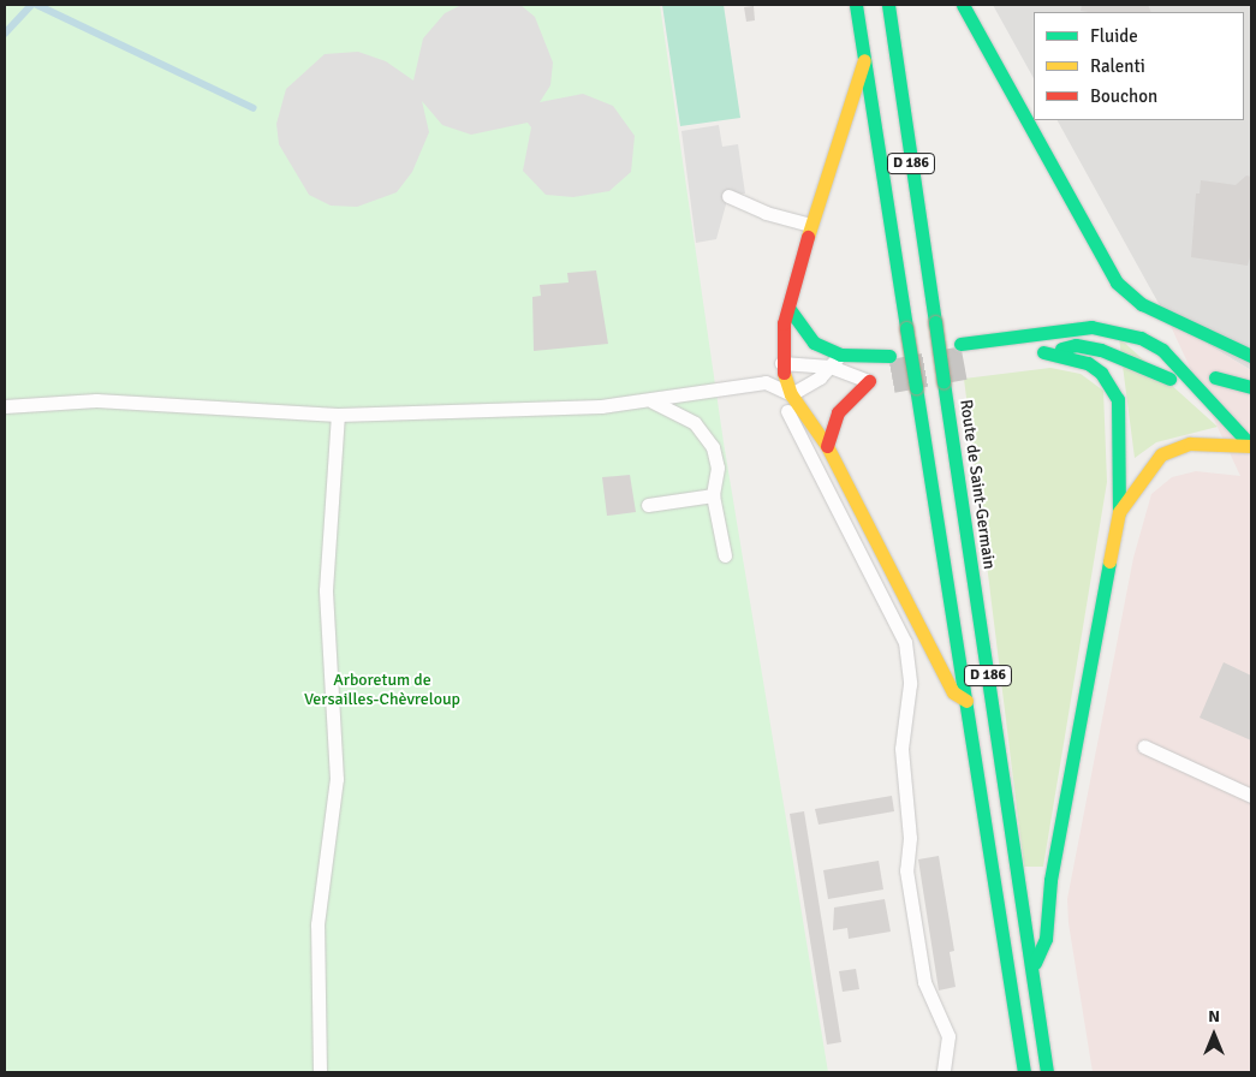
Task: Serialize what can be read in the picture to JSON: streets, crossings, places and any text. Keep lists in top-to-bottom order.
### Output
{
  "streets": {
    "main road": ["D 186", "Route de Saint-Germain"]
  },
  "crossings": [
    ["D 186", "Route de Saint-Germain"]
  ],
  "parks": ["Arboretum de Versailles-Chèvreloup"],
  "legend": ["Fluide", "Ralenti", "Bouchon"],
  "north": "top"
}
